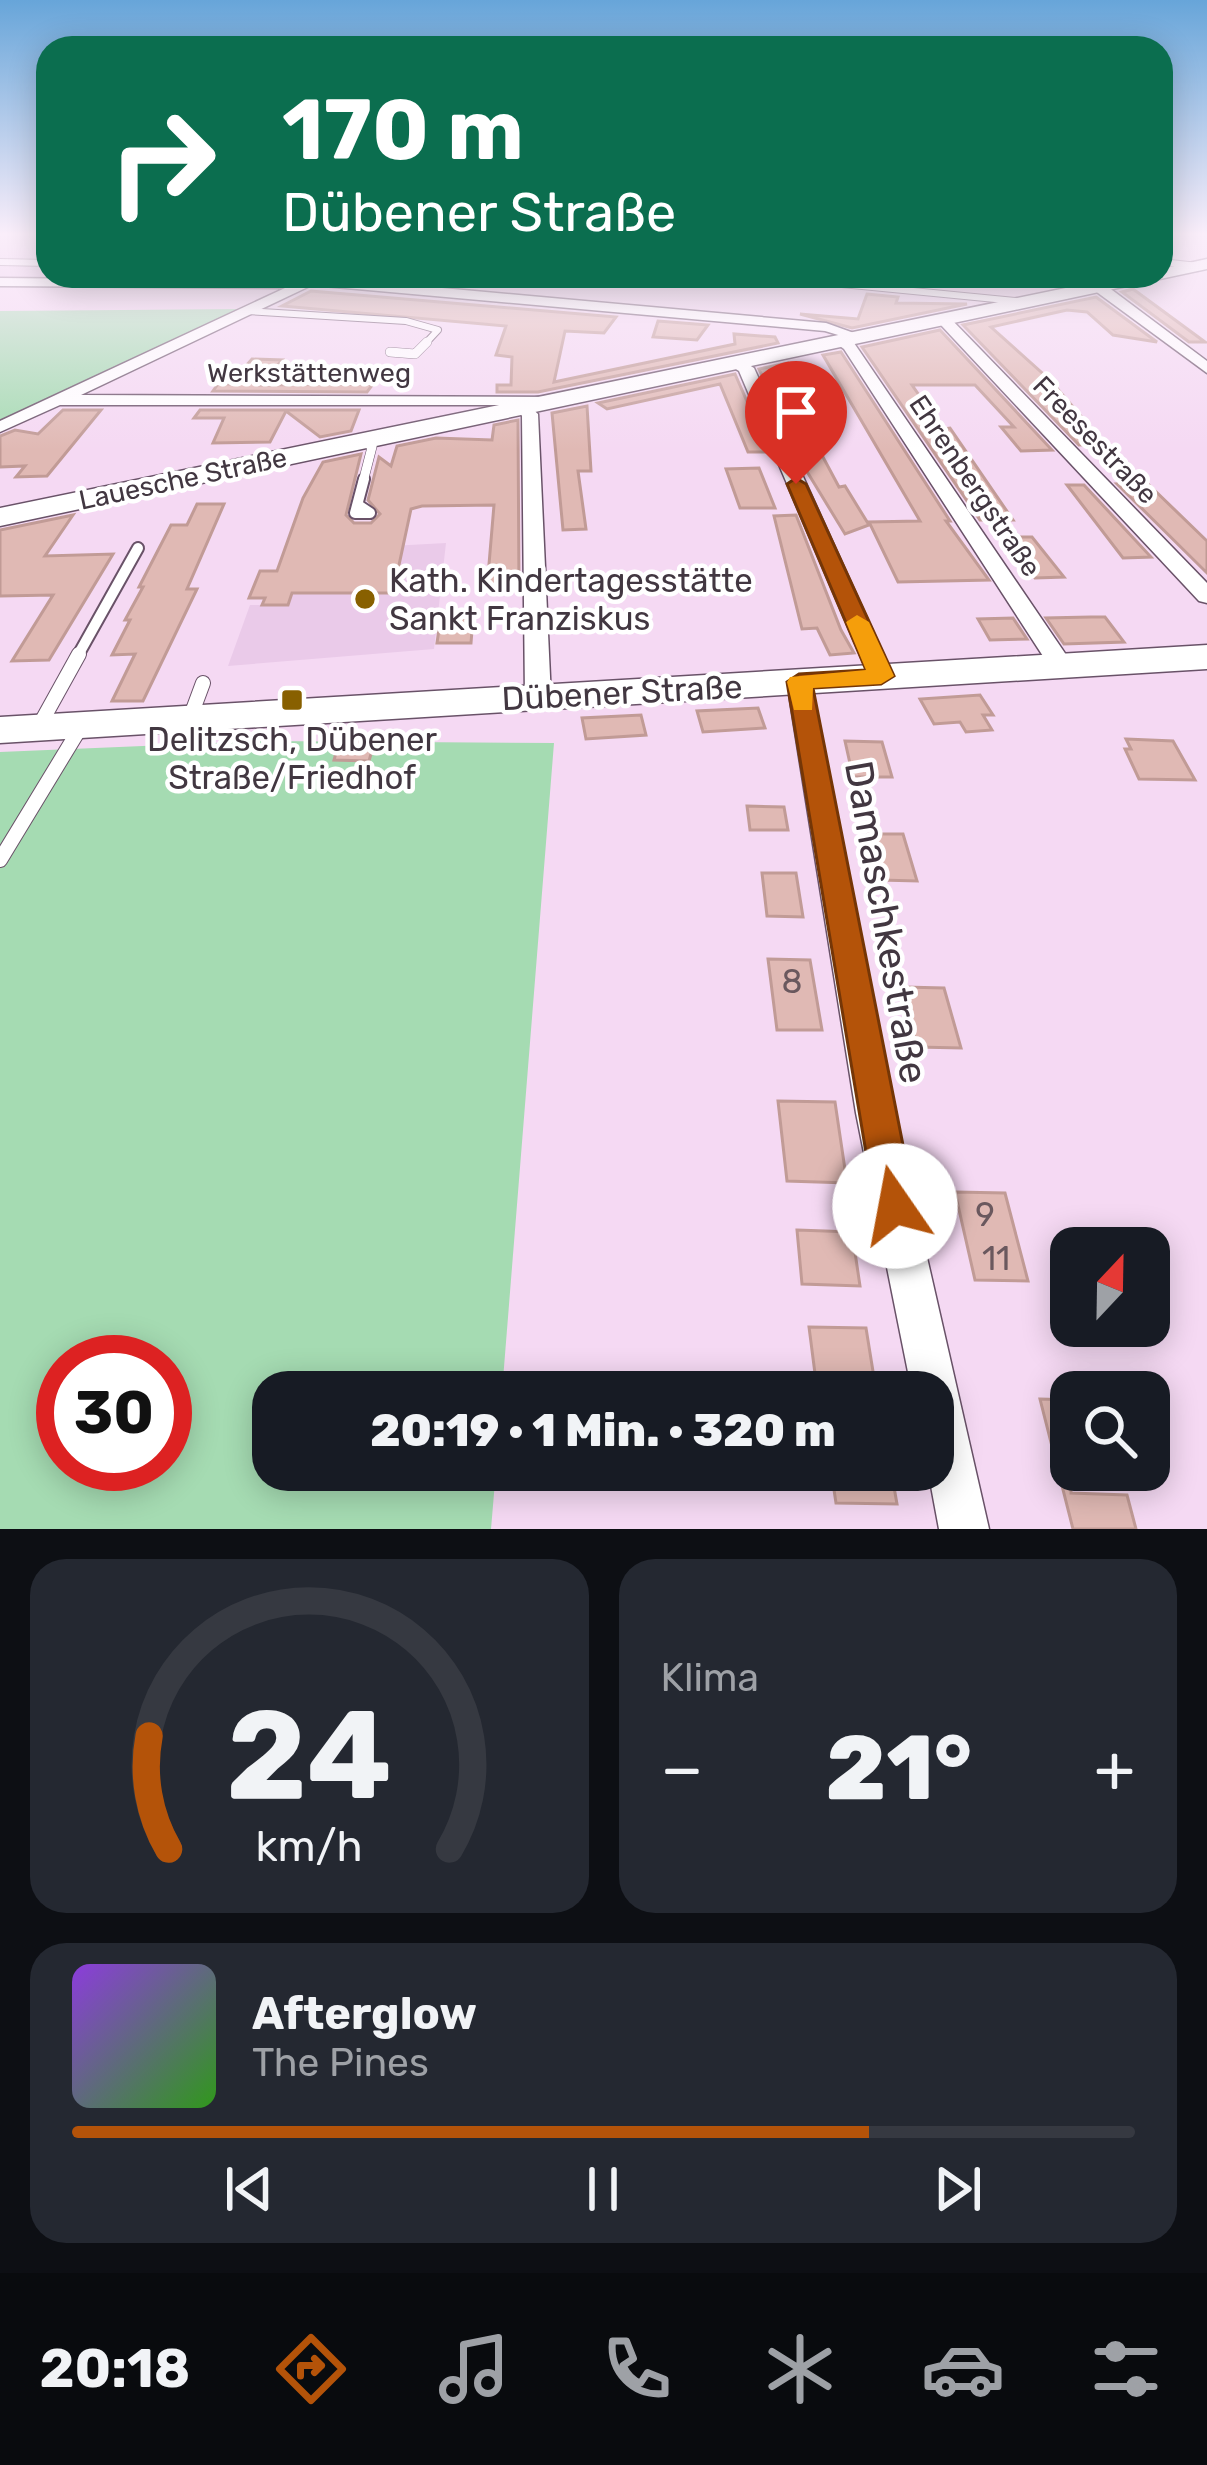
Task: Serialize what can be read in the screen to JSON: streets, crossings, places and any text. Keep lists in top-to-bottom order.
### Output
{
  "streets": {
    "main road": ["Dübener Straße"],
    "street": [
      "Werkstättenweg",
      "Freesestraße",
      "Lauesche Straße",
      "Ehrenbergstraße",
      "Damaschkestraße"
    ]
  },
  "crossings": [
    ["Werkstättenweg", "Lauesche Straße"],
    ["Freesestraße", "Lauesche Straße"],
    ["Lauesche Straße", "Ehrenbergstraße"],
    ["Ehrenbergstraße", "Dübener Straße"],
    ["Dübener Straße", "Damaschkestraße"]
  ],
  "places": {
    "other": ["Kath. Kindertagesstätte Sankt Franziskus"],
    "transit": ["Delitzsch, Dübener Straße/Friedhof"]
  },
  "house_numbers": ["8", "9", "11"],
  "north": "top",
  "page": {
    "turn": ["170 m", "Dübener Straße"],
    "limit": "30",
    "trip": "20:19 · 1 Min. · 320 m",
    "tile": "Klima",
    "heat": ["−", "21°", "+"],
    "song": ["Afterglow", "The Pines"],
    "tabs": "20:18",
    "gauge": ["24", "km/h"]
  }
}
